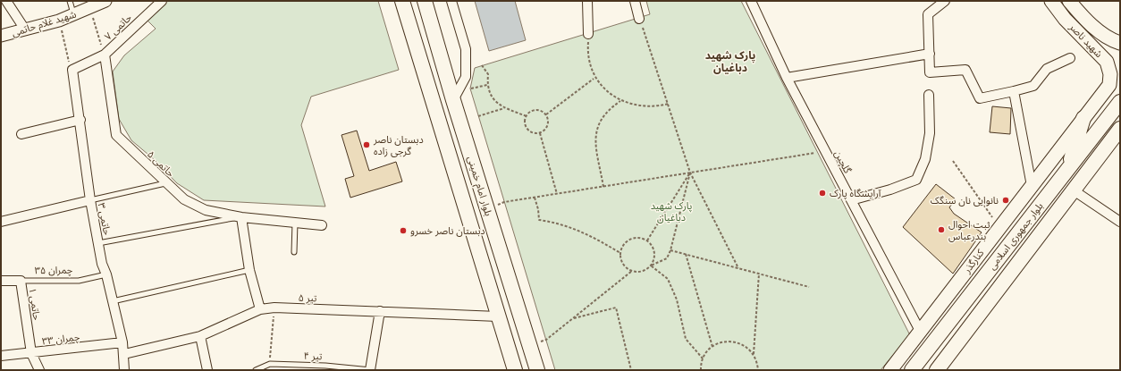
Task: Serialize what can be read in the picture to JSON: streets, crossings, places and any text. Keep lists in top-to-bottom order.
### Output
{
  "streets": {
    "main road": [
      "شهید ناصر",
      "بلوار امام خمینی",
      "بلوار جمهوری اسلامی",
      "کنارگذر"
    ],
    "street": [
      "شهید غلام حاتمی",
      "حاتمی ۷",
      "گلچین",
      "حاتمی ۵",
      "حاتمی ۳",
      "چمران ۳۵",
      "تیر ۵",
      "حاتمی ۱",
      "چمران ۳۳"
    ],
    "lane": ["تیر ۴"]
  },
  "crossings": [
    ["حاتمی ۷", "حاتمی ۵"],
    ["شهید ناصر", "کنارگذر"],
    ["گلچین", "کنارگذر"],
    ["حاتمی ۳", "چمران ۳۵"],
    ["حاتمی ۳", "تیر ۵"],
    ["حاتمی ۳", "چمران ۳۳"],
    ["چمران ۳۵", "حاتمی ۱"],
    ["حاتمی ۱", "چمران ۳۳"]
  ],
  "districts": ["پارک شهید دباغیان"],
  "parks": ["پارک شهید دباغیان"],
  "places": [
    "دبستان ناصر گرجی زاده",
    "آرایشگاه پارک",
    "نانوایی نان سنگک",
    "ثبت احوال بندرعباس",
    "دبستان ناصر خسرو"
  ]
}
